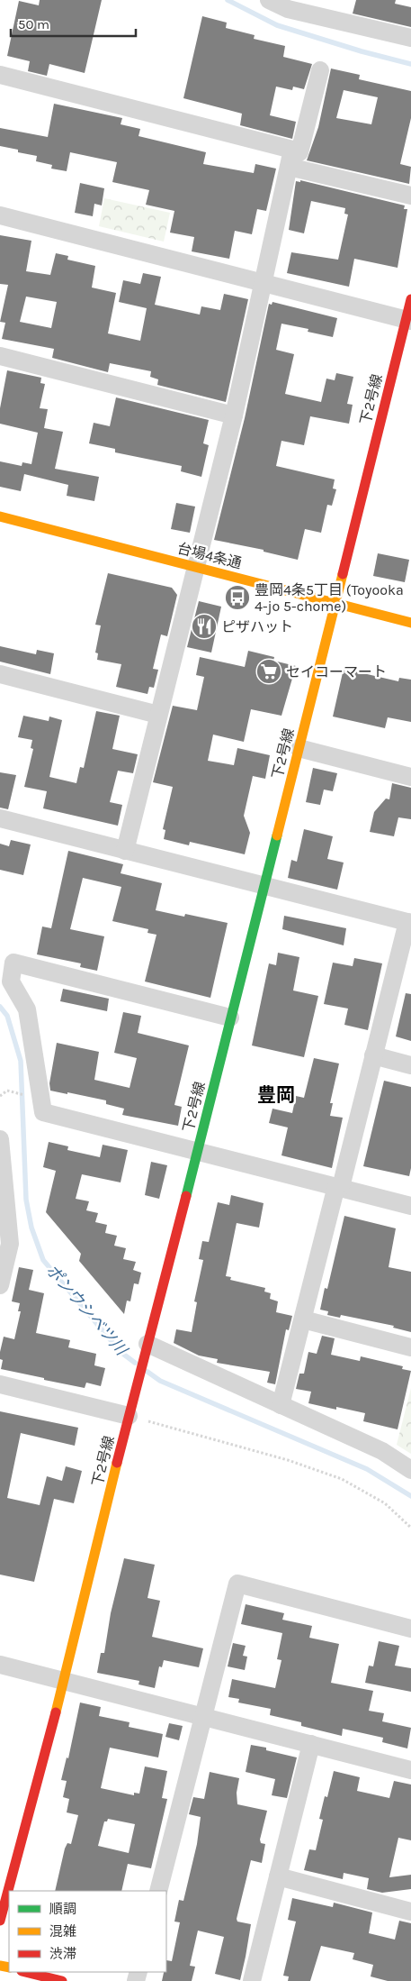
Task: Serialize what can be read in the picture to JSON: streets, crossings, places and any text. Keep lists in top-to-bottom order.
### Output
{
  "streets": {
    "street": ["下2号線", "台場4条通"]
  },
  "crossings": [
    ["下2号線", "台場4条通"]
  ],
  "districts": ["豊岡"],
  "water": ["ポンウシベツ川"],
  "places": {
    "bus stop": ["豊岡4条5丁目 (Toyooka 4-jo 5-chome)"],
    "restaurant": ["ピザハット"],
    "supermarket": ["セイコーマート"]
  },
  "legend": ["順調", "混雑", "渋滞"],
  "scale_bar": "50 m"
}
